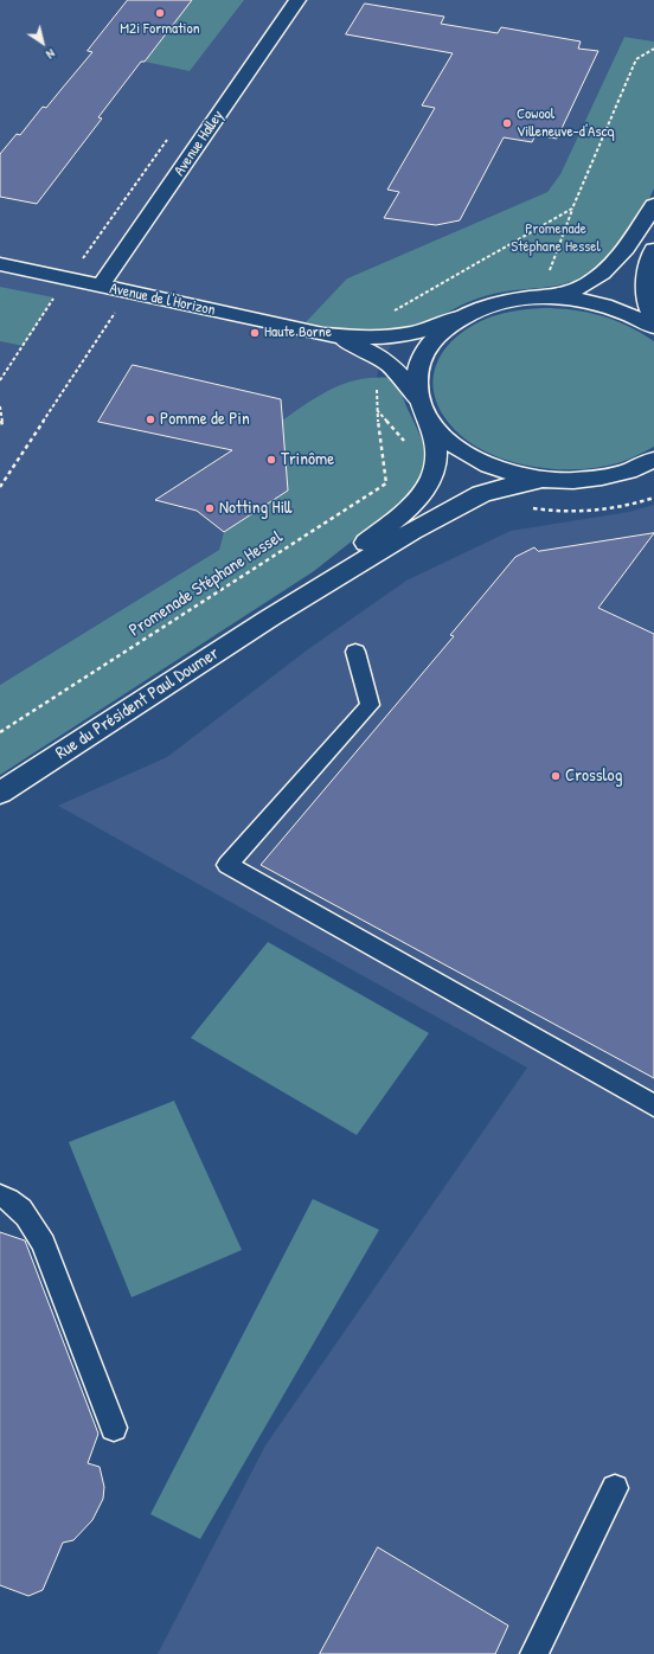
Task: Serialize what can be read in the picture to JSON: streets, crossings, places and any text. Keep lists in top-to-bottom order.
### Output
{
  "streets": {
    "main road": ["Avenue Halley", "Avenue de l'Horizon", "Rue du Président Paul Doumer"],
    "path": ["Promenade Stéphane Hessel"]
  },
  "crossings": [
    ["Avenue Halley", "Avenue de l'Horizon"]
  ],
  "parks": ["Promenade Stéphane Hessel"],
  "places": [
    "M2i Formation",
    "Cowool Villeneuve-d'Ascq",
    "Haute Borne",
    "Pomme de Pin",
    "Trinôme",
    "Notting Hill",
    "Crosslog"
  ],
  "north": "bottom right"
}
